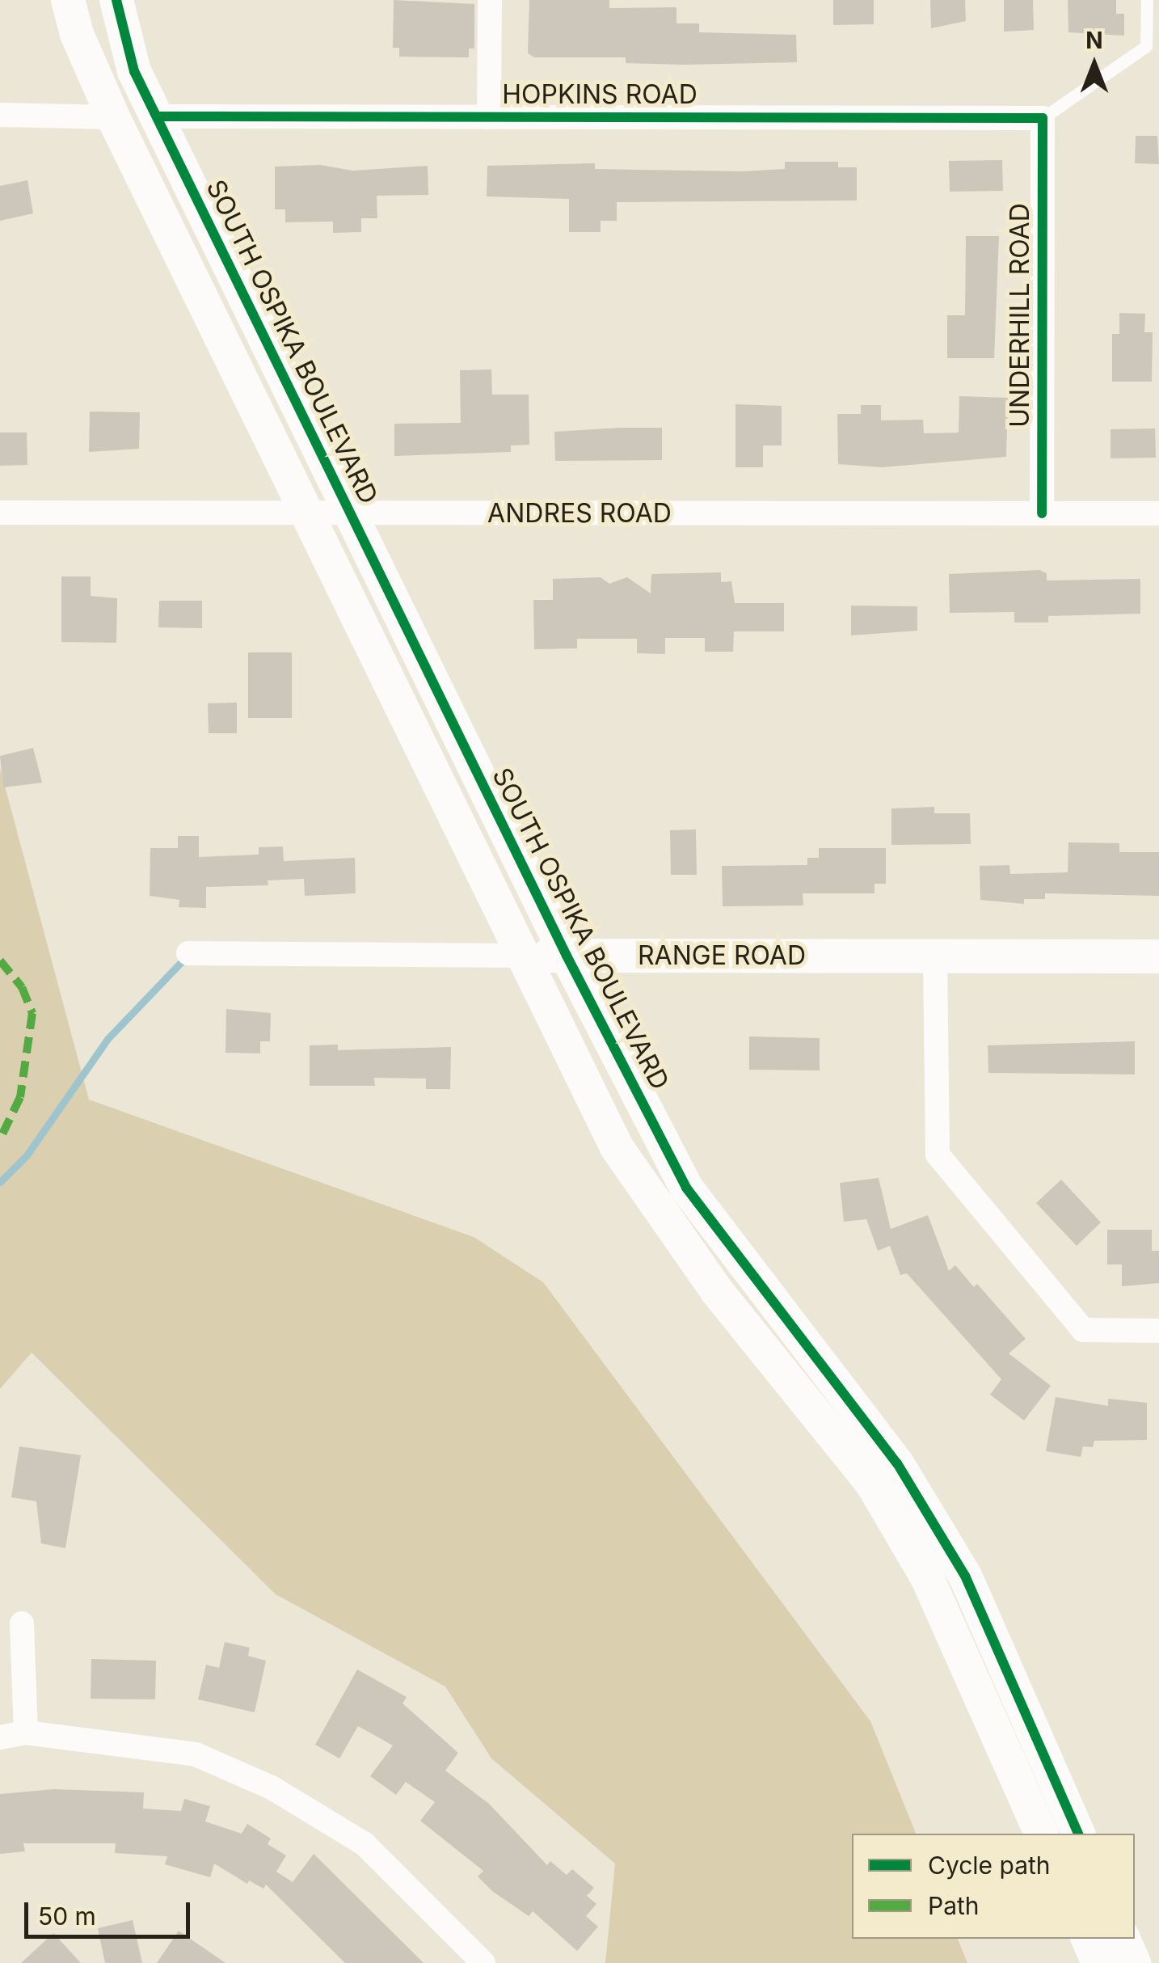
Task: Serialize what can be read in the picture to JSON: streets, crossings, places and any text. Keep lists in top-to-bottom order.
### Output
{
  "streets": {
    "main road": ["SOUTH OSPIKA BOULEVARD", "RANGE ROAD"],
    "street": ["HOPKINS ROAD", "UNDERHILL ROAD", "ANDRES ROAD"]
  },
  "crossings": [
    ["HOPKINS ROAD", "UNDERHILL ROAD"],
    ["HOPKINS ROAD", "SOUTH OSPIKA BOULEVARD"],
    ["UNDERHILL ROAD", "ANDRES ROAD"],
    ["SOUTH OSPIKA BOULEVARD", "ANDRES ROAD"],
    ["SOUTH OSPIKA BOULEVARD", "RANGE ROAD"]
  ],
  "legend": ["Cycle path", "Path"],
  "scale_bar": "50 m",
  "north": "top"
}
